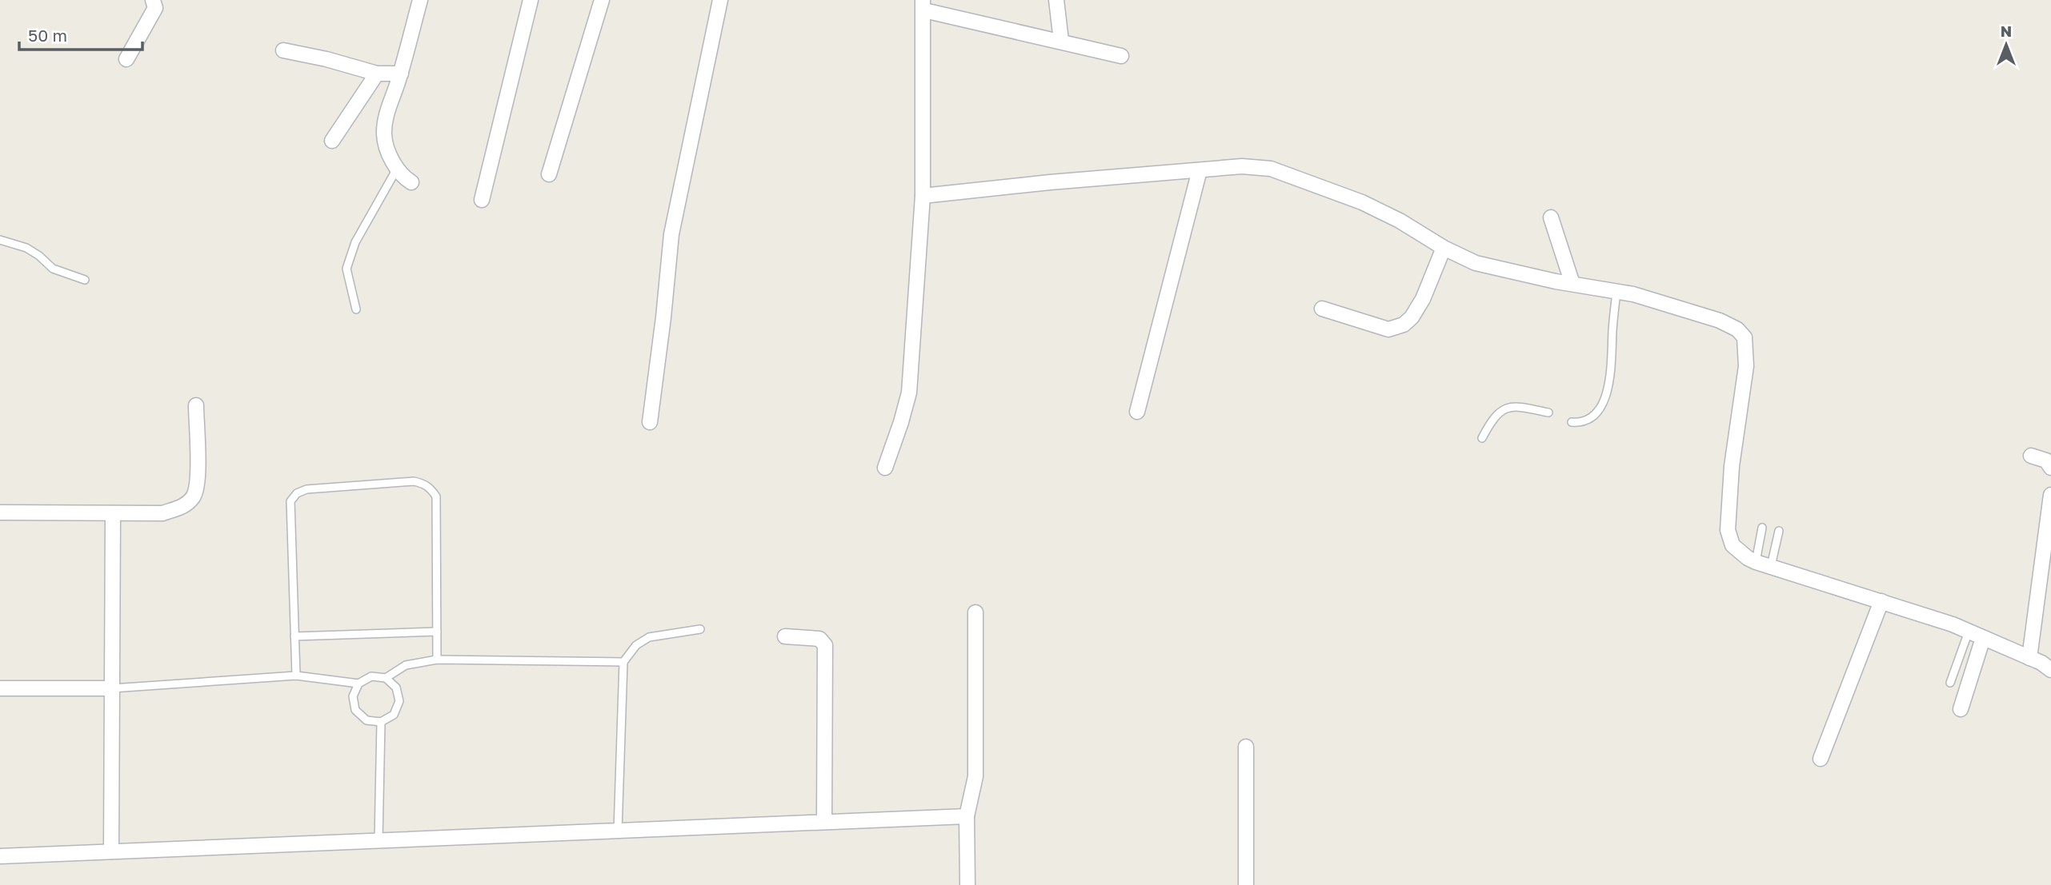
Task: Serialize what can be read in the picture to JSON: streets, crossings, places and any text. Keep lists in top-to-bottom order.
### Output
{
  "scale_bar": "50 m",
  "north": "top"
}
